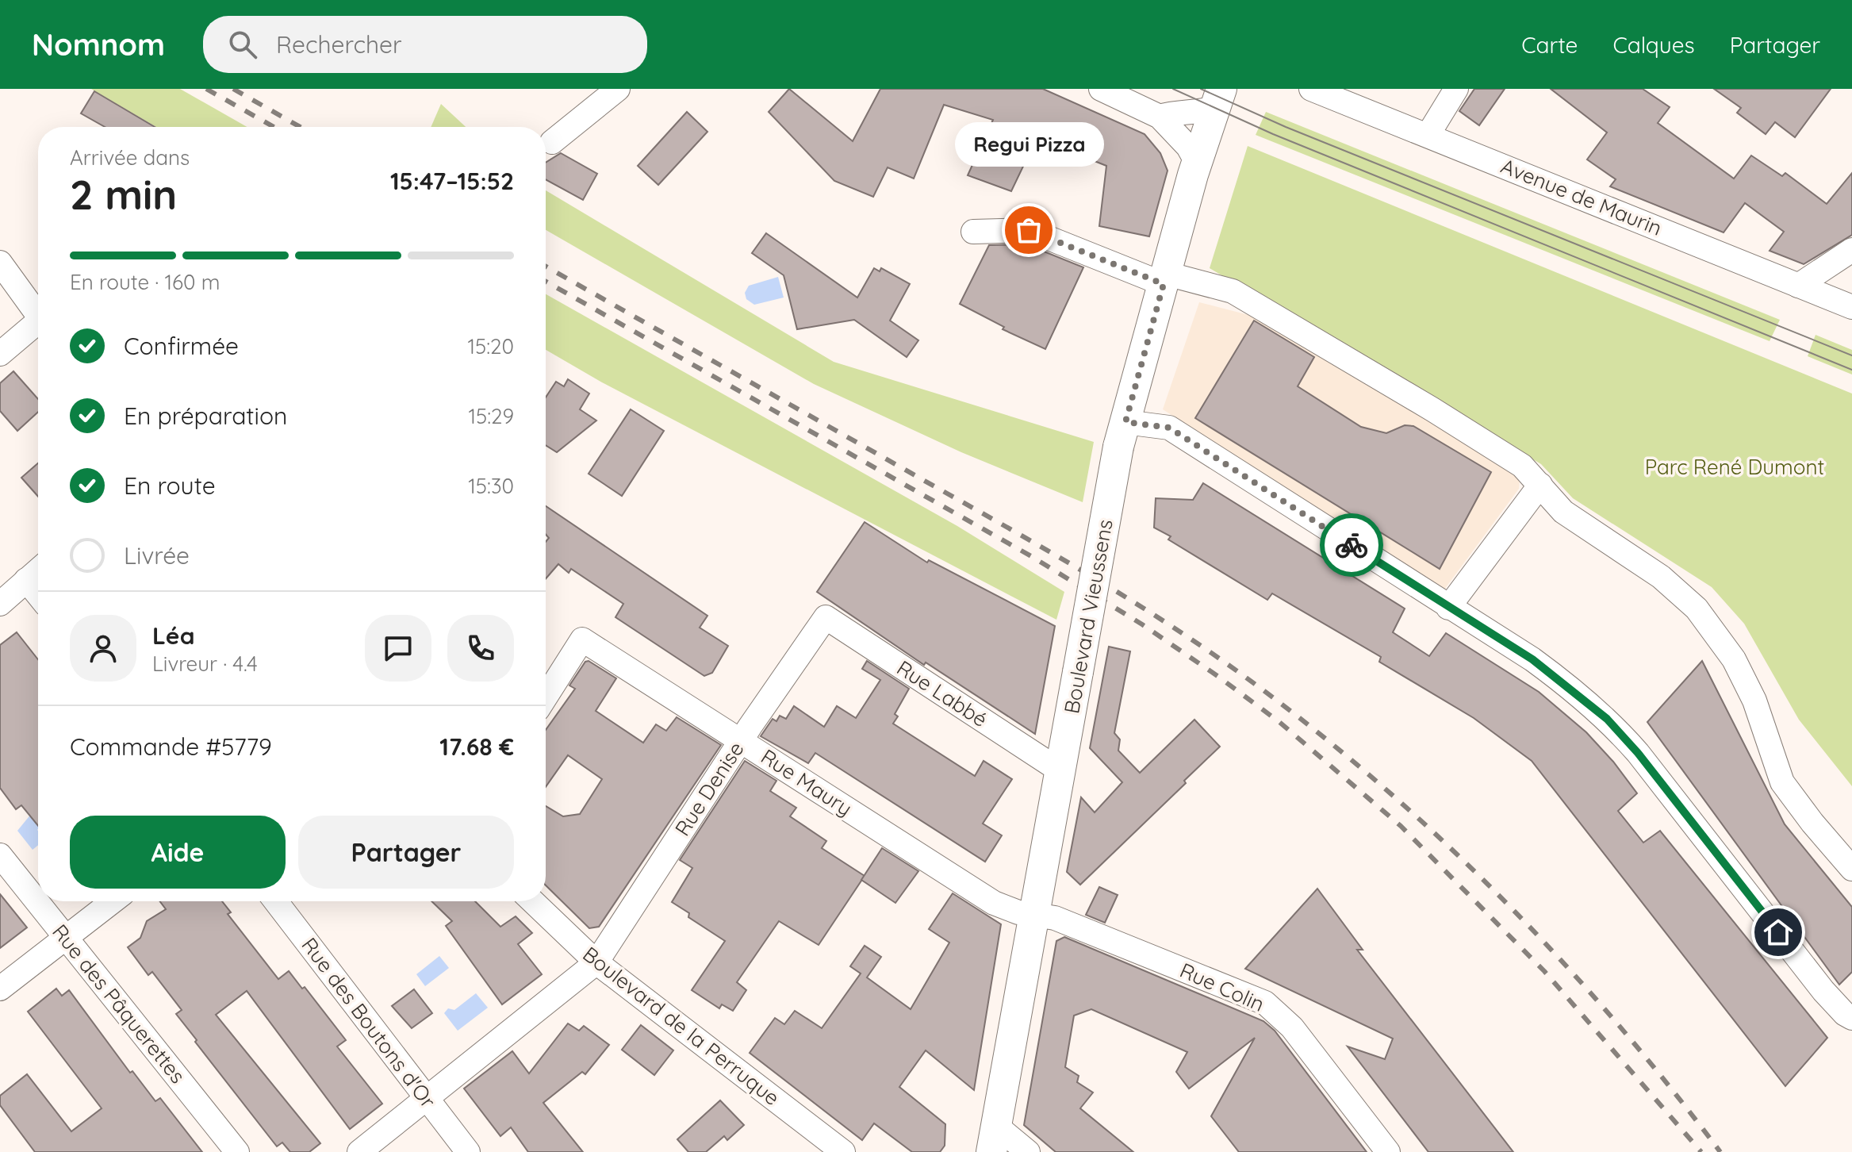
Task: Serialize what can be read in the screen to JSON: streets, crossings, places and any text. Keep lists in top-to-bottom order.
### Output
{
  "streets": {
    "main road": ["Boulevard Vieussens"],
    "street": [
      "Avenue de Maurin",
      "Rue Labbé",
      "Rue Maury",
      "Rue Denise",
      "Rue Colin",
      "Rue des Pâquerettes",
      "Rue des Boutons d'Or",
      "Boulevard de la Perruque"
    ]
  },
  "crossings": [
    ["Boulevard Vieussens", "Rue Labbé"],
    ["Boulevard Vieussens", "Rue Maury"],
    ["Boulevard Vieussens", "Rue Colin"],
    ["Rue Labbé", "Rue Denise"],
    ["Rue Maury", "Rue Denise"],
    ["Rue Maury", "Rue Colin"],
    ["Rue Denise", "Rue des Boutons d'Or"],
    ["Rue Denise", "Boulevard de la Perruque"]
  ],
  "parks": ["Parc René Dumont"],
  "places": ["Regui Pizza"],
  "page": {
    "header": "Nomnom",
    "search": "Rechercher",
    "nav": ["Carte", "Calques", "Partager"],
    "bubble": "Regui Pizza",
    "heading": ["2 min", "Arrivée dans", "15:47–15:52"],
    "panel": [
      "Léa",
      "Livreur · 4.4",
      "Commande #5779",
      "17.68 €"
    ],
    "bar": "En route · 160 m",
    "list": [
      ["Confirmée", "15:20"],
      ["En préparation", "15:29"],
      ["En route", "15:30"],
      "Livrée"
    ],
    "buttons": ["Aide", "Partager"]
  }
}
